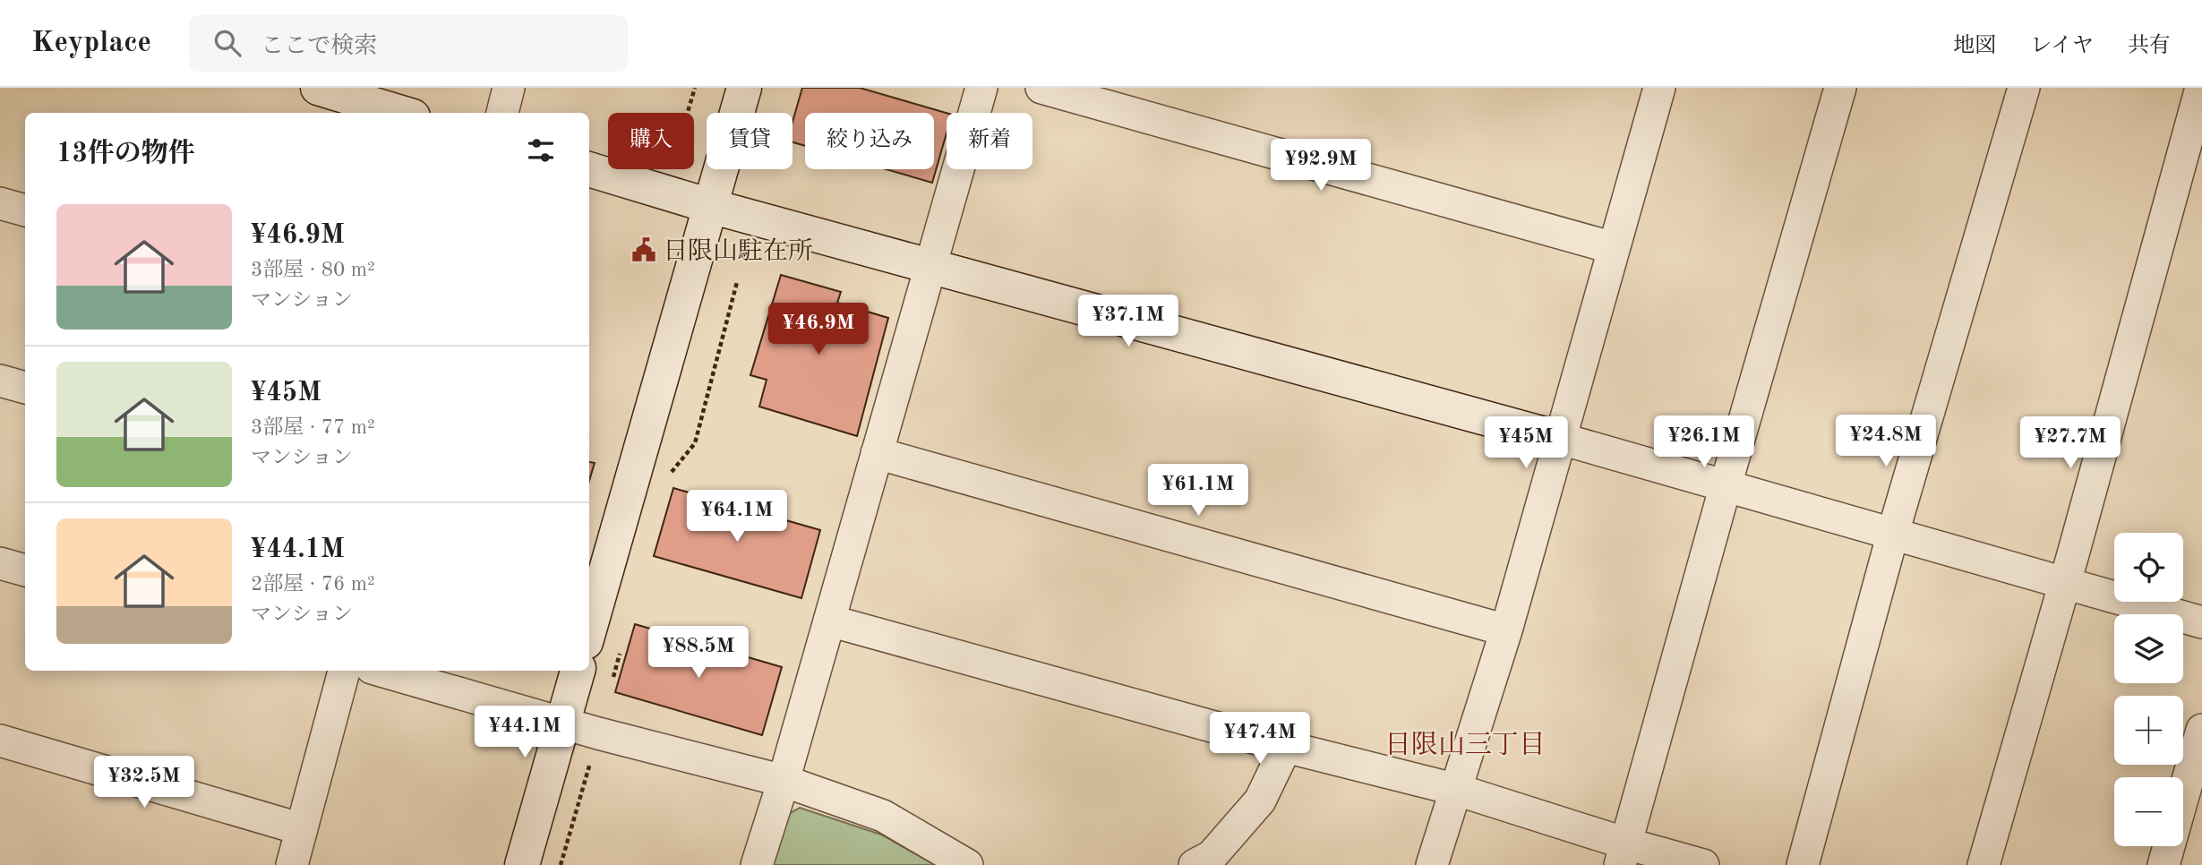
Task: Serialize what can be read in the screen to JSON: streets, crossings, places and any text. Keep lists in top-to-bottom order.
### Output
{
  "districts": ["日限山三丁目"],
  "places": {
    "public building": ["日限山駐在所"]
  },
  "page": {
    "header": "Keyplace",
    "search": "ここで検索",
    "nav": ["地図", "レイヤ", "共有"],
    "chip": [
      "購入",
      "賃貸",
      "絞り込み",
      "新着"
    ],
    "heading": "13件の物件",
    "price": [
      "¥92.9M",
      "¥37.1M",
      "¥46.9M",
      "¥24.8M",
      "¥26.1M",
      "¥45M",
      "¥27.7M",
      "¥61.1M",
      "¥64.1M",
      "¥88.5M",
      "¥44.1M",
      "¥47.4M",
      "¥32.5M"
    ],
    "list": [
      {
        "name": "¥46.9M",
        "note": "3部屋 · 80 m² · マンション"
      },
      {
        "name": "¥45M",
        "note": "3部屋 · 77 m² · マンション"
      },
      {
        "name": "¥44.1M",
        "note": "2部屋 · 76 m² · マンション"
      }
    ],
    "map_buttons": ["+", "−"]
  }
}
